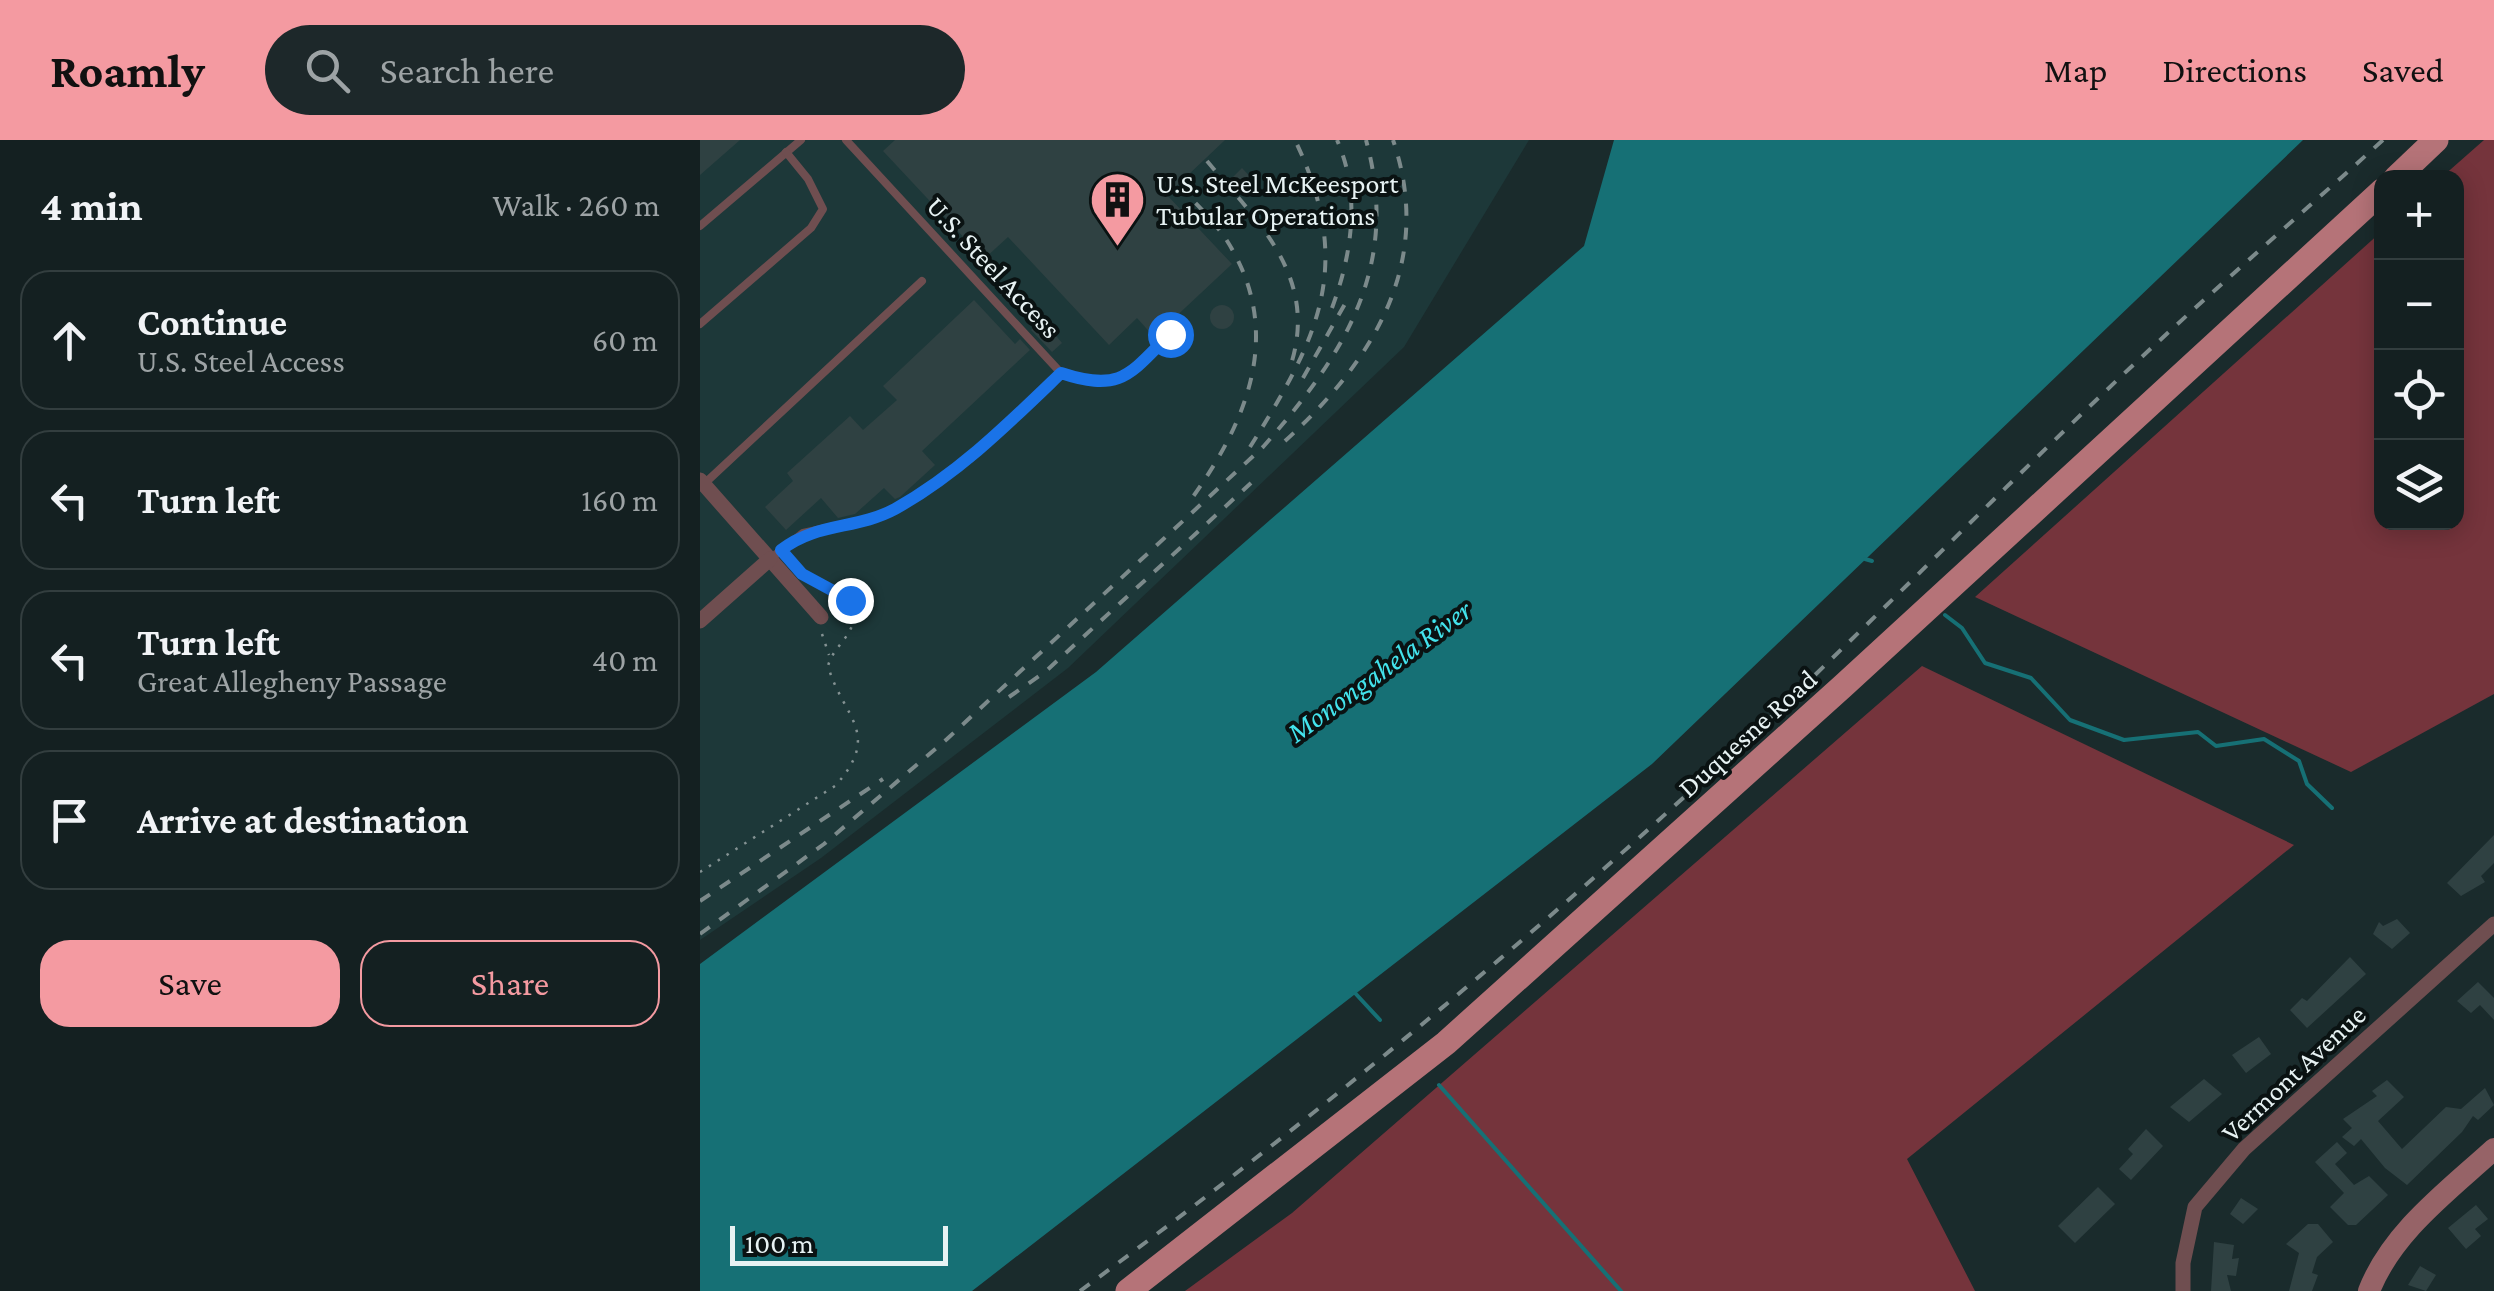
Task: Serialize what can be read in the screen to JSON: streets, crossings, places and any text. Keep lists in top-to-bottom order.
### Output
{
  "streets": {
    "main road": ["Duquesne Road"],
    "street": ["Vermont Avenue"],
    "lane": ["U.S. Steel Access"]
  },
  "water": ["Monongahela River"],
  "places": {
    "building": ["U.S. Steel McKeesport Tubular Operations"]
  },
  "scale_bar": "100 m",
  "page": {
    "header": "Roamly",
    "search": "Search here",
    "nav": ["Map", "Directions", "Saved"],
    "heading": ["4 min", "Walk · 260 m"],
    "map_buttons": ["+", "−"],
    "list": [
      ["Continue", "U.S. Steel Access", "60 m"],
      ["Turn left", "160 m"],
      ["Turn left", "Great Allegheny Passage", "40 m"],
      "Arrive at destination"
    ],
    "buttons": ["Save", "Share"],
    "scale": "100 m"
  }
}
